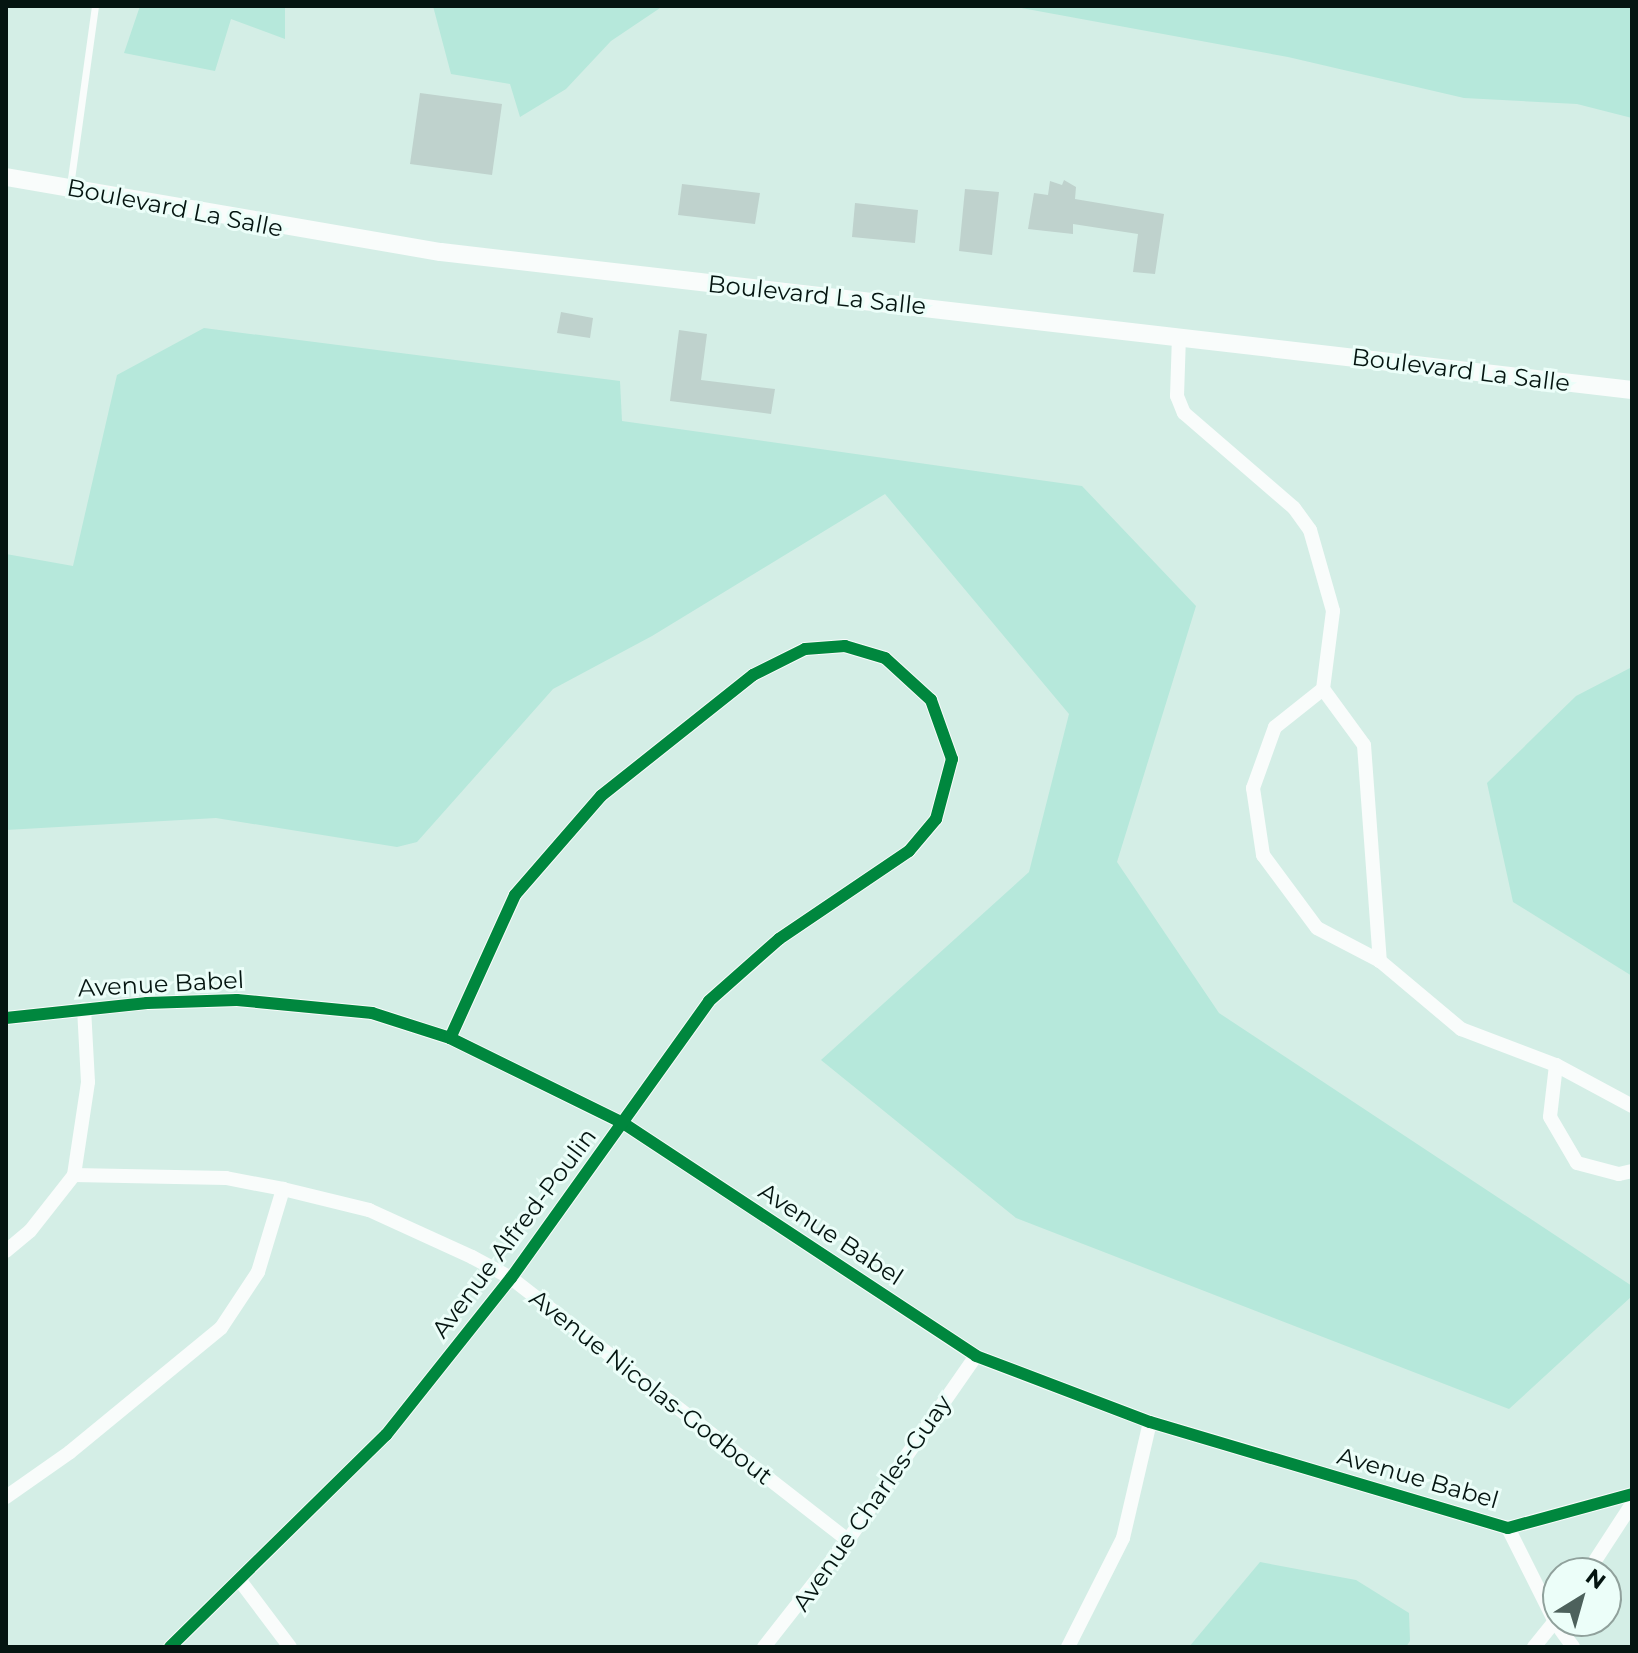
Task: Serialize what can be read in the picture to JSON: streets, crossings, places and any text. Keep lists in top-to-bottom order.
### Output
{
  "streets": {
    "street": [
      "Boulevard La Salle",
      "Avenue Babel",
      "Avenue Alfred-Poulin",
      "Avenue Nicolas-Godbout",
      "Avenue Charles-Guay"
    ]
  },
  "crossings": [
    ["Avenue Babel", "Avenue Alfred-Poulin"],
    ["Avenue Babel", "Avenue Charles-Guay"],
    ["Avenue Alfred-Poulin", "Avenue Nicolas-Godbout"],
    ["Avenue Nicolas-Godbout", "Avenue Charles-Guay"]
  ],
  "north": "top right"
}
